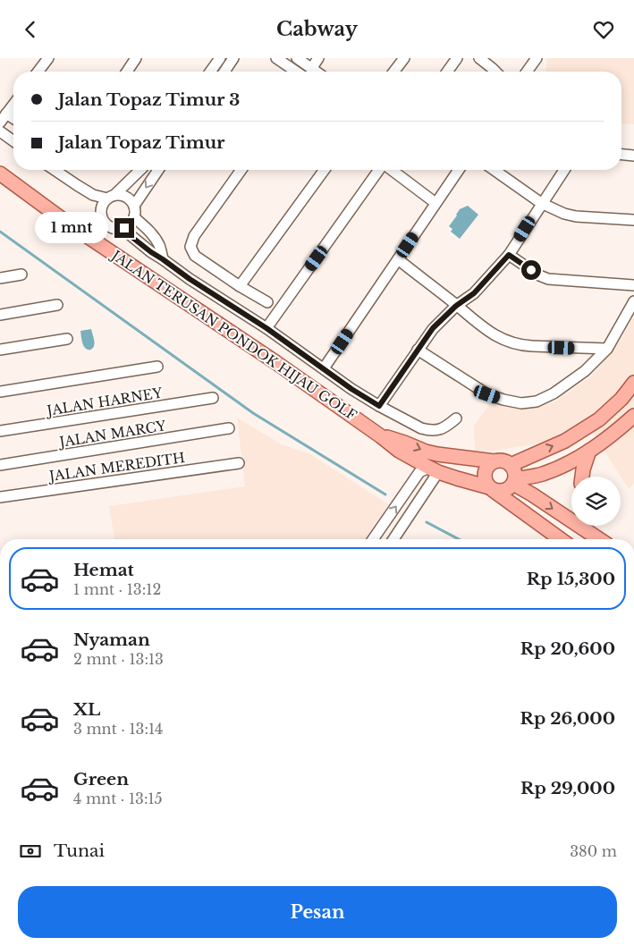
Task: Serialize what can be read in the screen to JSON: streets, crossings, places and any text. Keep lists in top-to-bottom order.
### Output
{
  "streets": {
    "main road": ["JALAN TERUSAN PONDOK HIJAU GOLF"],
    "street": ["JALAN HARNEY", "JALAN MARCY", "JALAN MEREDITH"]
  },
  "page": {
    "header": "Cabway",
    "banner": ["Jalan Topaz Timur 3", "Jalan Topaz Timur"],
    "bubble": "1 mnt",
    "list": [
      {
        "name": "Hemat",
        "note": "1 mnt · 13:12",
        "value": "Rp 15,300"
      },
      {
        "name": "Nyaman",
        "note": "2 mnt · 13:13",
        "value": "Rp 20,600"
      },
      {
        "name": "XL",
        "note": "3 mnt · 13:14",
        "value": "Rp 26,000"
      },
      {
        "name": "Green",
        "note": "4 mnt · 13:15",
        "value": "Rp 29,000"
      }
    ],
    "pay": ["Tunai", "380 m"],
    "buttons": "Pesan"
  }
}
